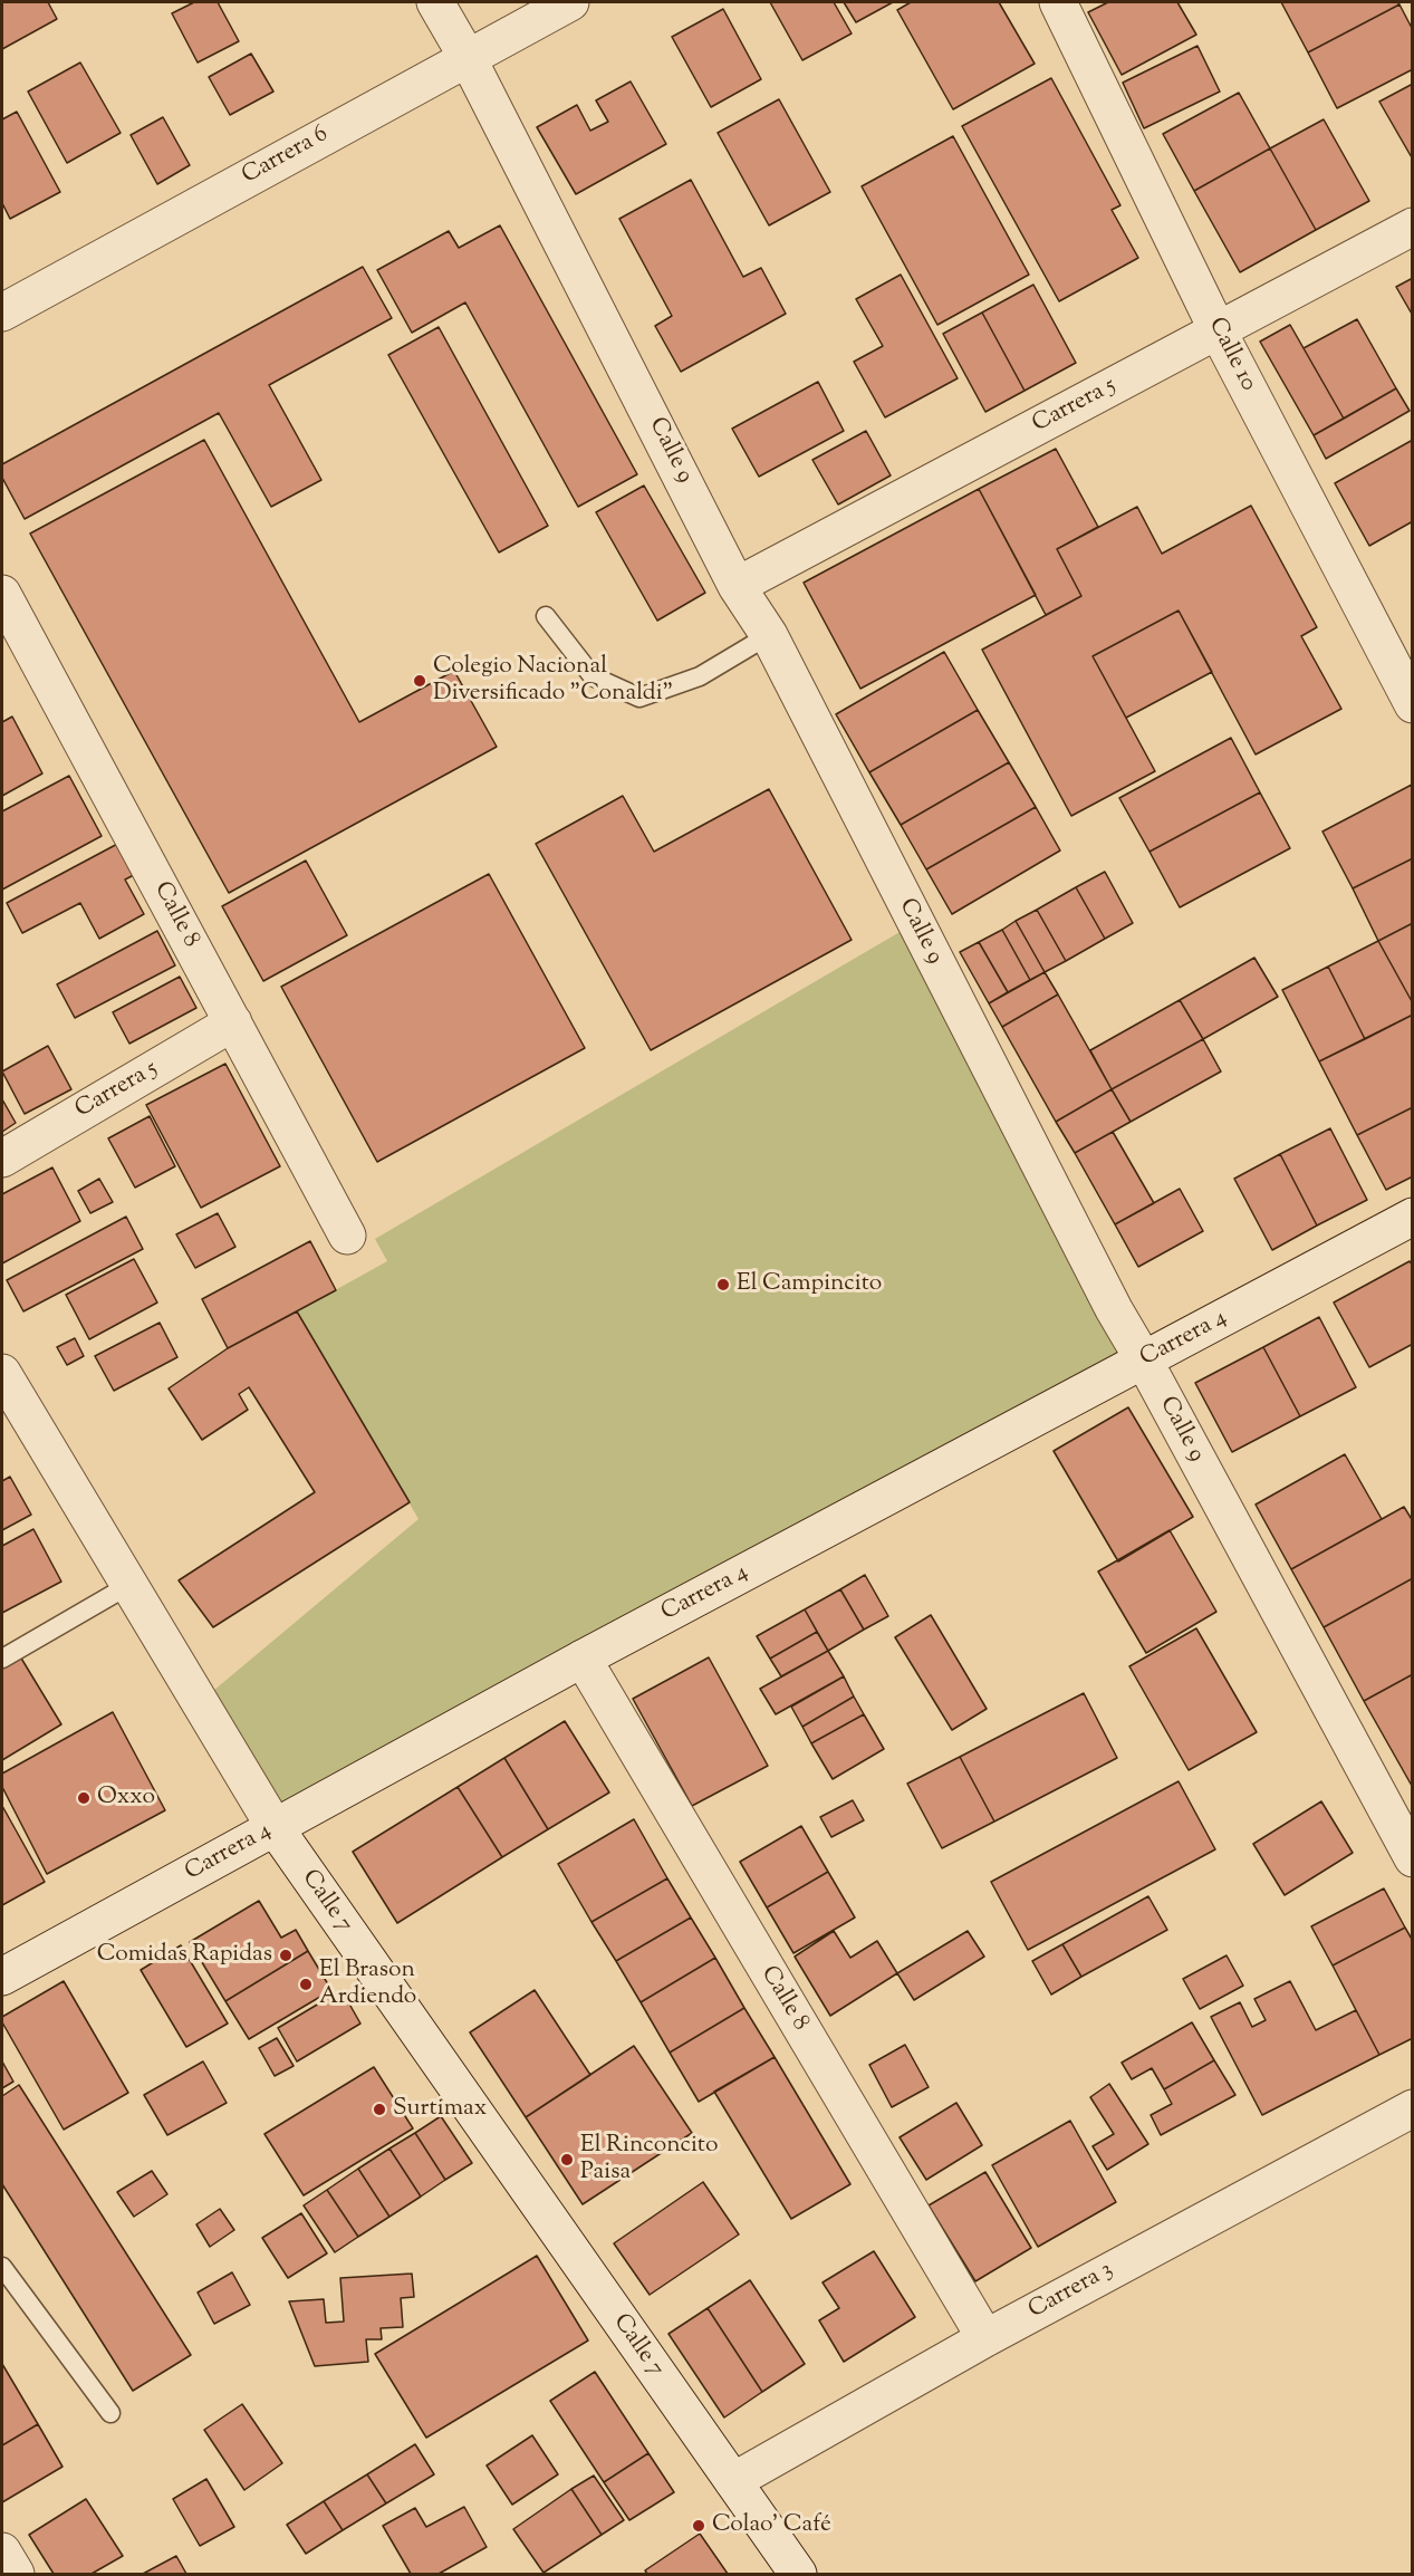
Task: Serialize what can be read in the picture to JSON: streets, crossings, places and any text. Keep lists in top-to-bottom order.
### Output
{
  "streets": {
    "street": [
      "Carrera 6",
      "Calle 10",
      "Carrera 5",
      "Calle 9",
      "Calle 8",
      "Carrera 4",
      "Calle 7",
      "Carrera 3"
    ]
  },
  "crossings": [
    ["Carrera 6", "Calle 9"],
    ["Calle 10", "Carrera 5"],
    ["Carrera 5", "Calle 9"],
    ["Carrera 5", "Calle 8"],
    ["Calle 9", "Carrera 4"],
    ["Calle 8", "Carrera 4"],
    ["Calle 8", "Carrera 3"],
    ["Carrera 4", "Calle 7"],
    ["Calle 7", "Carrera 3"]
  ],
  "places": [
    "Colegio Nacional Diversificado \"Conaldi\"",
    "El Campincito",
    "Oxxo",
    "Comidas Rapidas",
    "El Brason Ardiendo",
    "Surtimax",
    "El Rinconcito Paisa",
    "Colao' Café"
  ]
}
